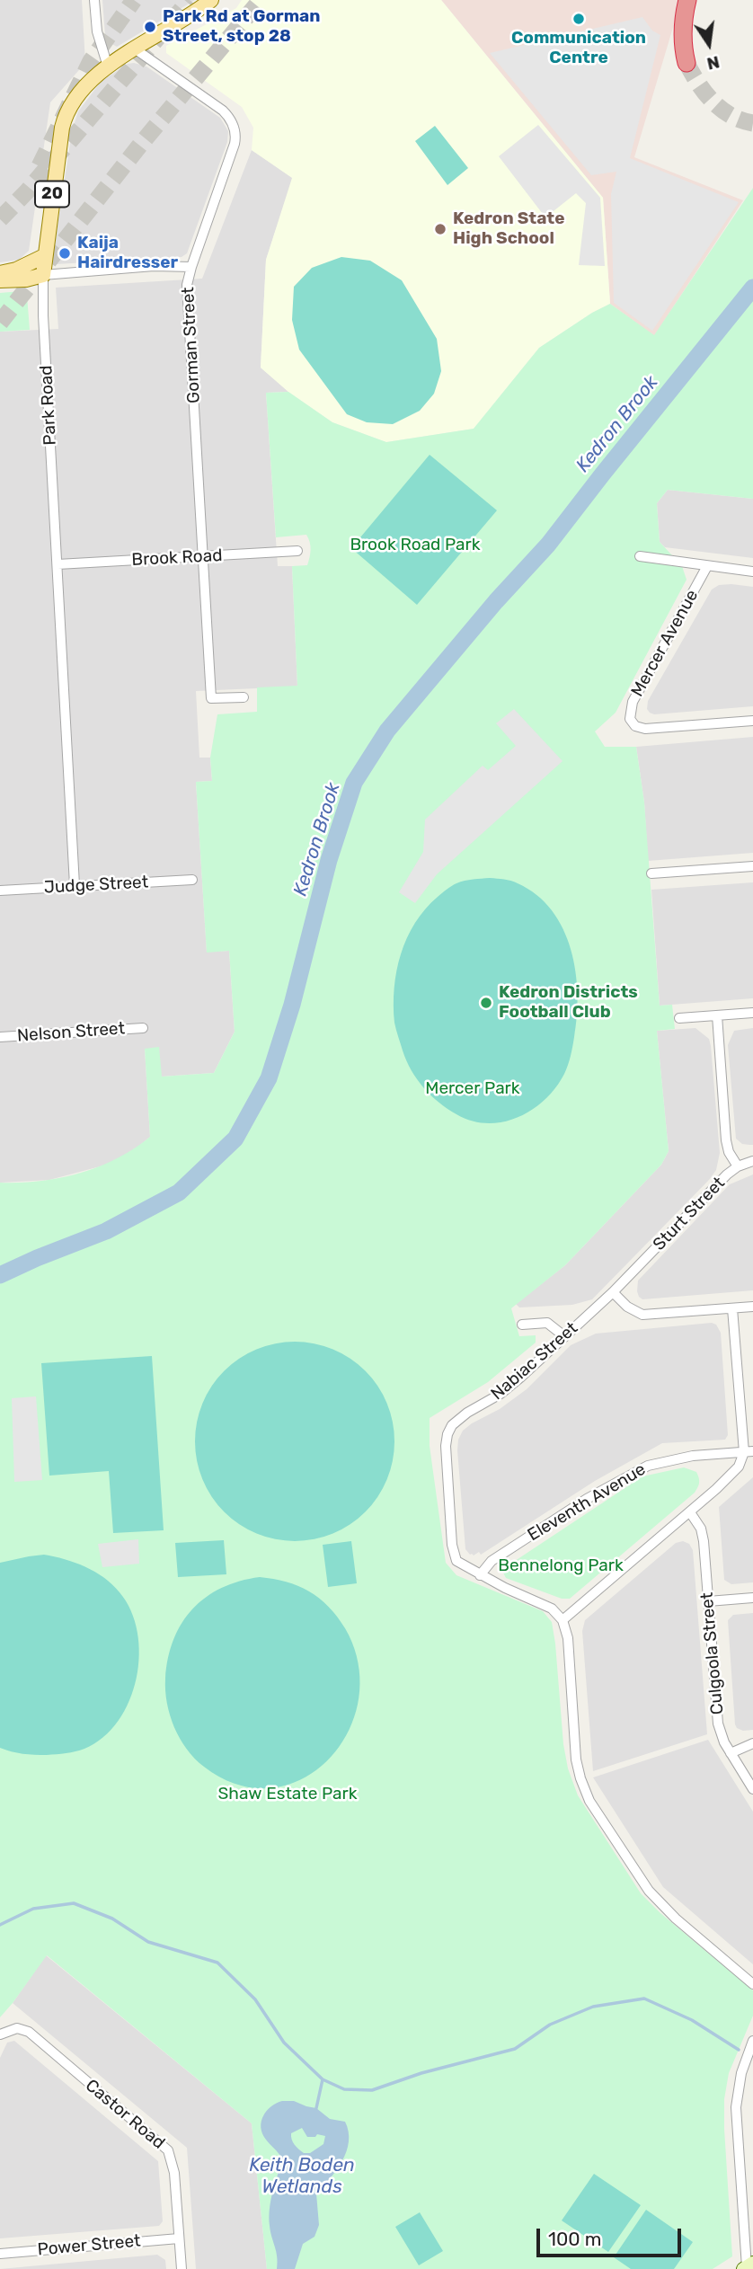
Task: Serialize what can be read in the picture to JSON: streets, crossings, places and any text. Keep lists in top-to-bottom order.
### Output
{
  "streets": {
    "main road": ["20", "Park Road"],
    "street": [
      "Gorman Street",
      "Brook Road",
      "Mercer Avenue",
      "Judge Street",
      "Nelson Street",
      "Sturt Street",
      "Nabiac Street",
      "Eleventh Avenue",
      "Culgoola Street",
      "Castor Road",
      "Power Street"
    ]
  },
  "crossings": [
    ["Gorman Street", "Park Road"],
    ["Gorman Street", "Brook Road"],
    ["Park Road", "Brook Road"],
    ["Park Road", "Judge Street"],
    ["Sturt Street", "Nabiac Street"],
    ["Nabiac Street", "Eleventh Avenue"],
    ["Castor Road", "Power Street"]
  ],
  "water": ["Kedron Brook", "Keith Boden Wetlands"],
  "parks": [
    "Brook Road Park",
    "Mercer Park",
    "Bennelong Park",
    "Shaw Estate Park"
  ],
  "places": [
    "Communication Centre",
    "Park Rd at Gorman Street, stop 28",
    "Kedron State High School",
    "Kaija Hairdresser",
    "Kedron Districts Football Club"
  ],
  "scale_bar": "100 m",
  "north": "bottom"
}
